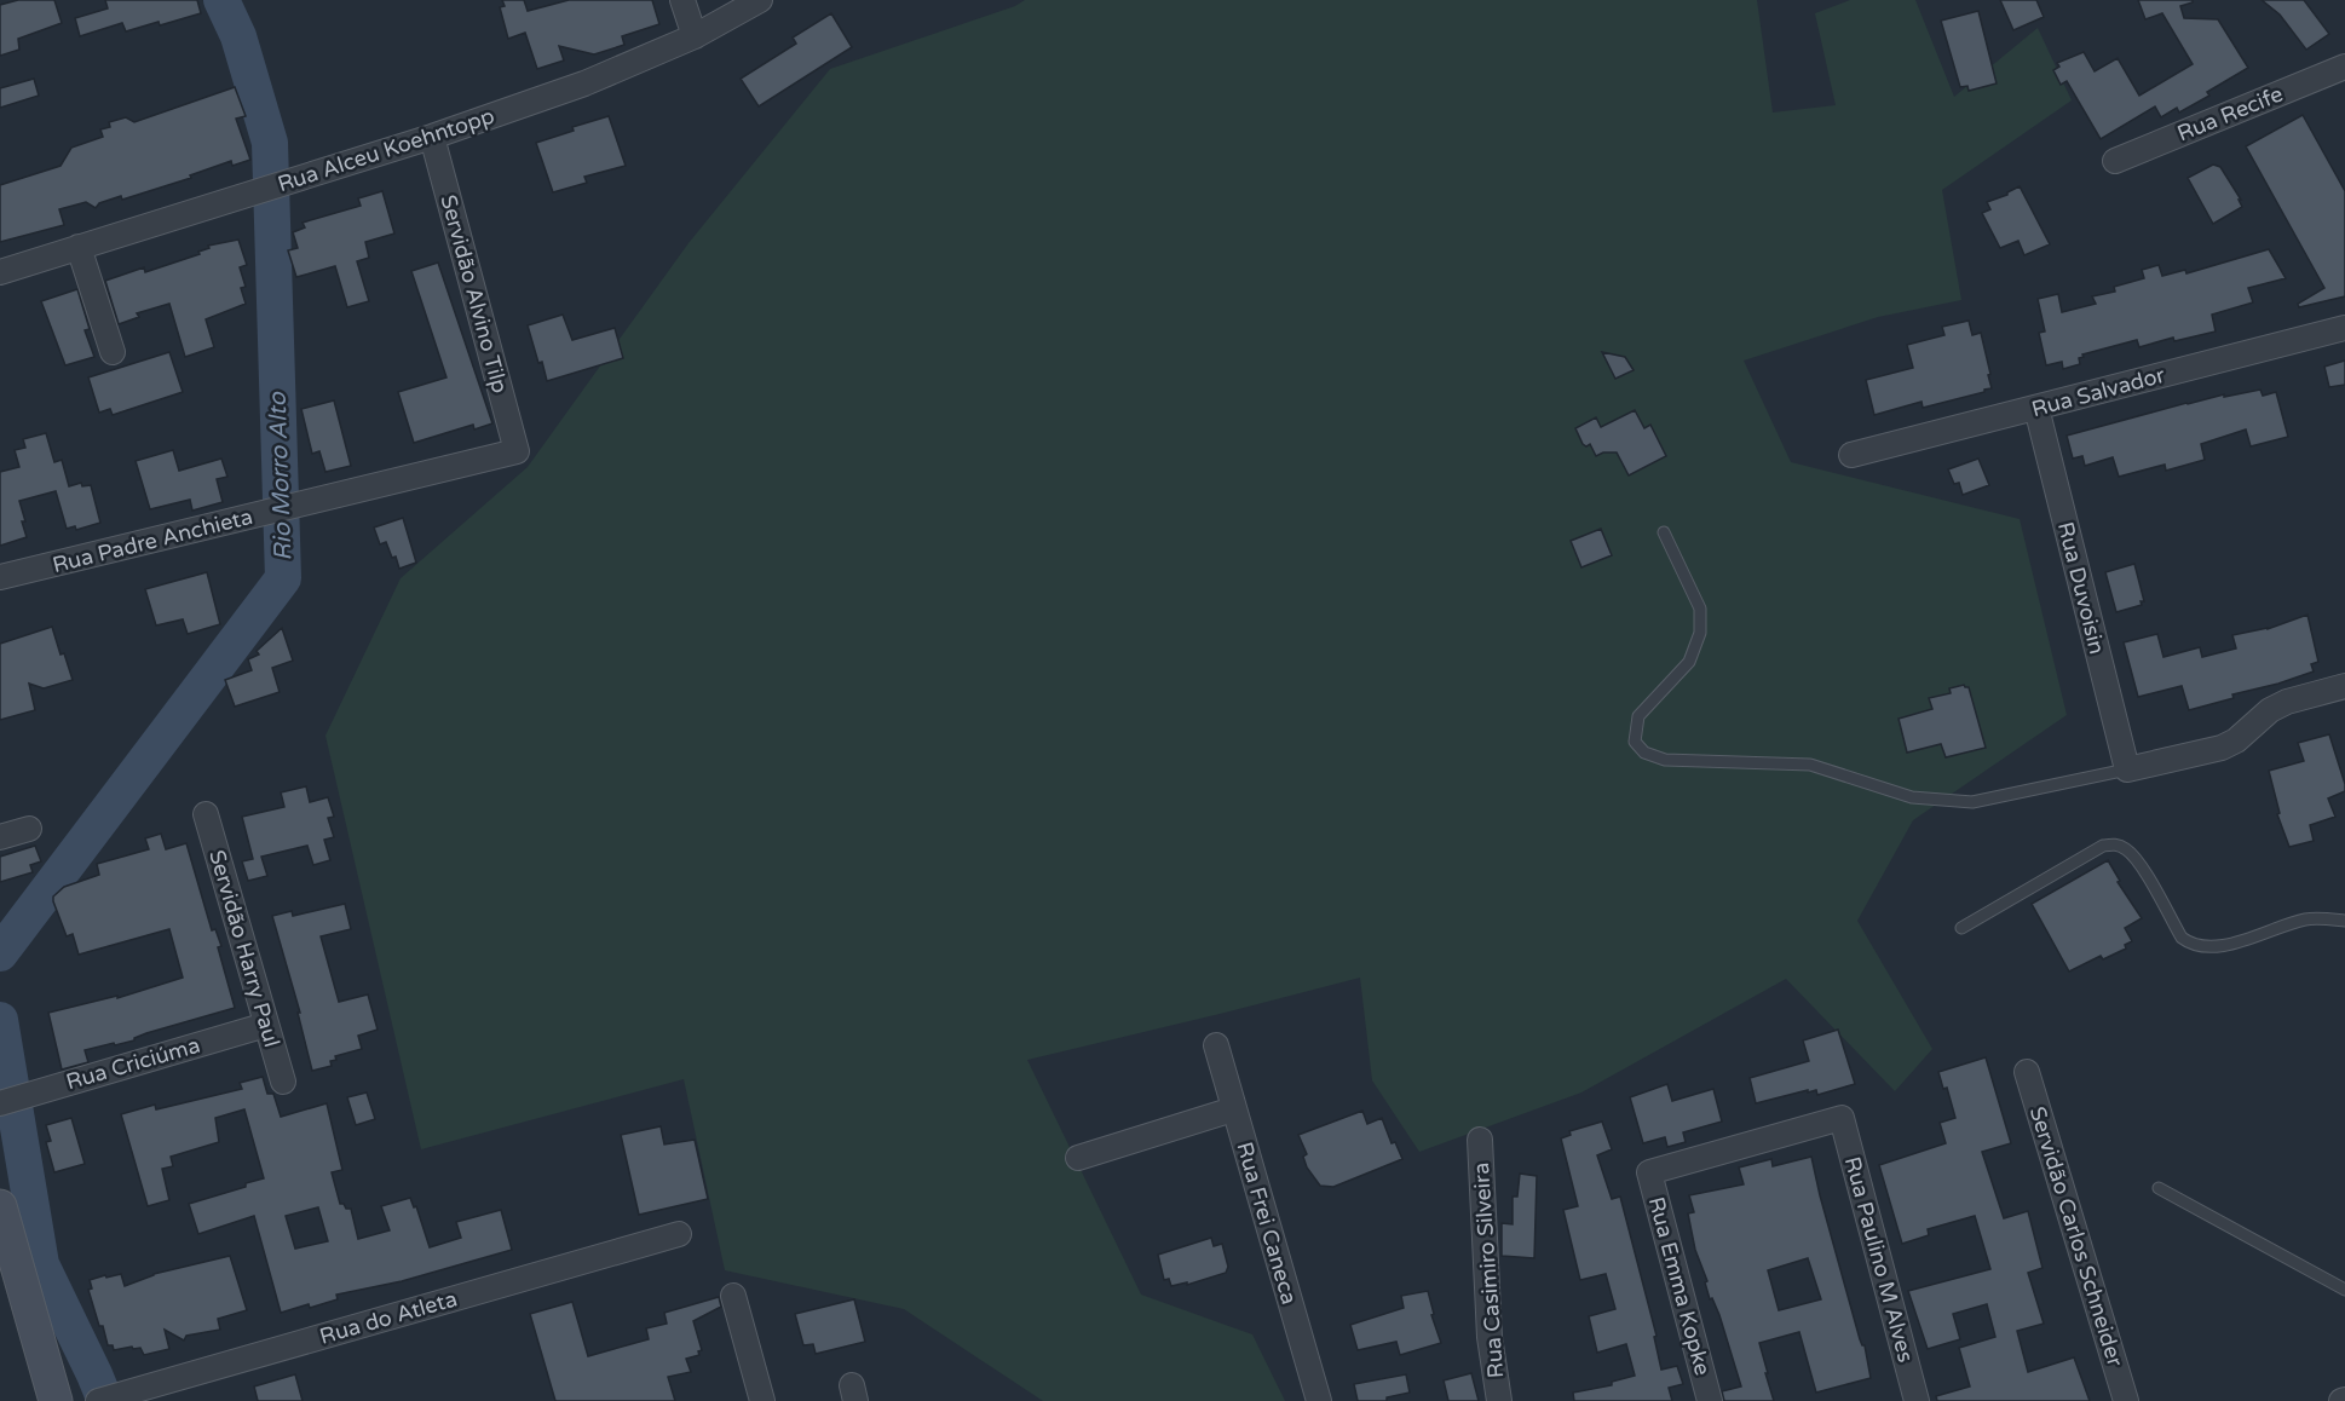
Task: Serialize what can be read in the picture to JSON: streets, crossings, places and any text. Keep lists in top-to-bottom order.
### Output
{
  "streets": {
    "street": [
      "Rua Recife",
      "Rua Alceu Koehntopp",
      "Servidão Alvino Tilp",
      "Rua Salvador",
      "Rua Padre Anchieta",
      "Rua Duvoisin",
      "Servidão Harry Paul",
      "Rua Criciúma",
      "Rua Frei Caneca",
      "Servidão Carlos Schneider",
      "Rua Paulino M Alves",
      "Rua Casimiro Silveira",
      "Rua Emma Kopke",
      "Rua do Atleta"
    ]
  },
  "crossings": [
    ["Rua Alceu Koehntopp", "Servidão Alvino Tilp"],
    ["Servidão Alvino Tilp", "Rua Padre Anchieta"],
    ["Rua Salvador", "Rua Duvoisin"],
    ["Servidão Harry Paul", "Rua Criciúma"],
    ["Rua Paulino M Alves", "Rua Emma Kopke"]
  ],
  "water": ["Rio Morro Alto"]
}
